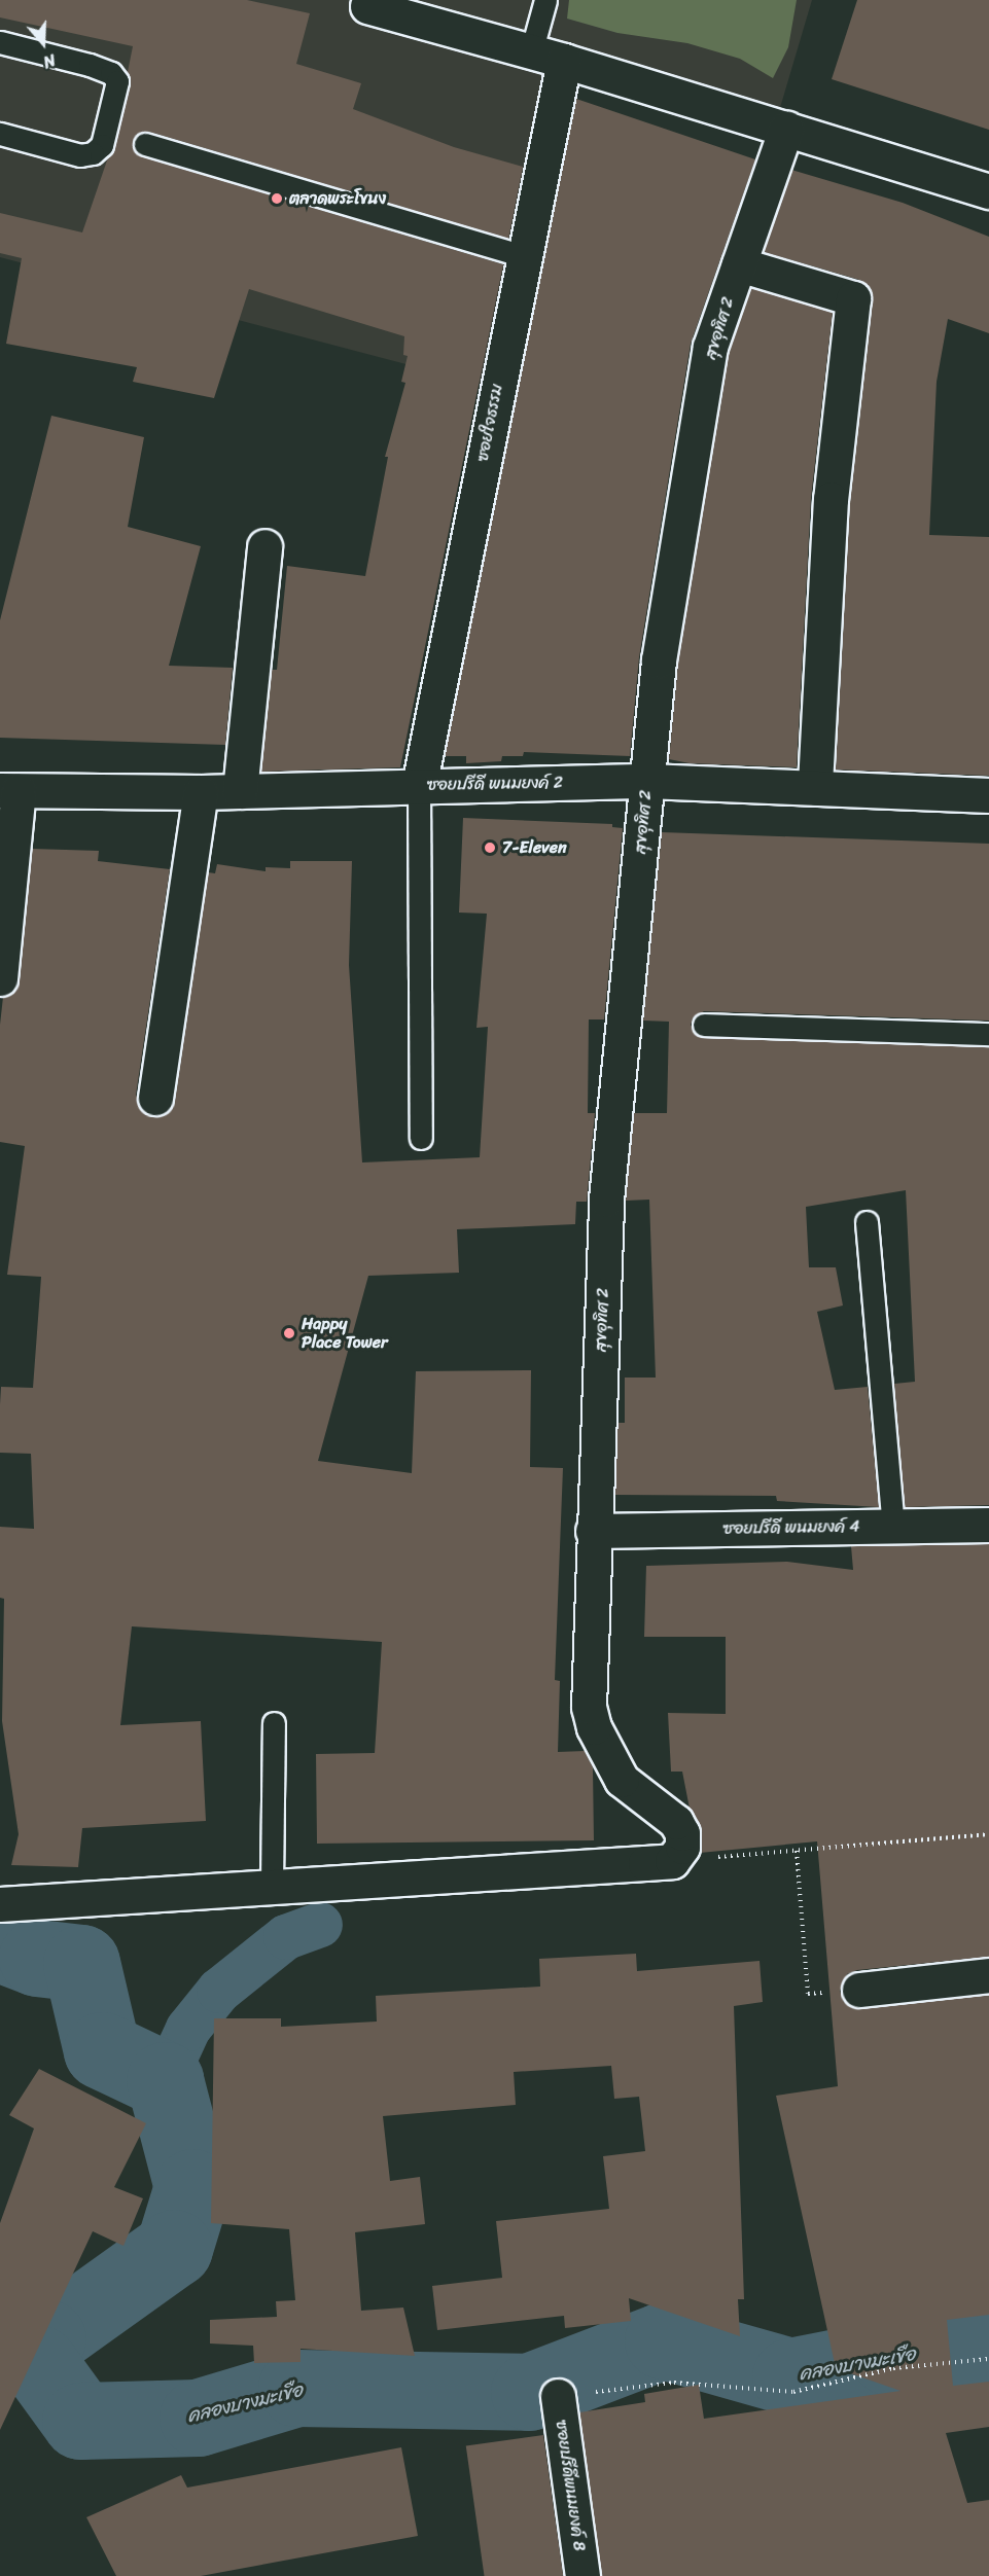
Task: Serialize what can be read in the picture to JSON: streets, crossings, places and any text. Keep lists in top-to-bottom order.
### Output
{
  "streets": {
    "street": [
      "สุขอุทิศ 2",
      "ซอยใจธรรม",
      "ซอยปรีดี พนมยงค์ 2",
      "ซอยปรีดี พนมยงค์ 4",
      "ซอยปรีดีพนมยงค์ 8"
    ]
  },
  "crossings": [
    ["สุขอุทิศ 2", "ซอยปรีดี พนมยงค์ 2"],
    ["สุขอุทิศ 2", "ซอยปรีดี พนมยงค์ 4"],
    ["ซอยใจธรรม", "ซอยปรีดี พนมยงค์ 2"]
  ],
  "water": ["คลองบางมะเขือ"],
  "places": ["ตลาดพระโขนง", "7-Eleven", "Happy Place Tower"],
  "north": "bottom"
}
